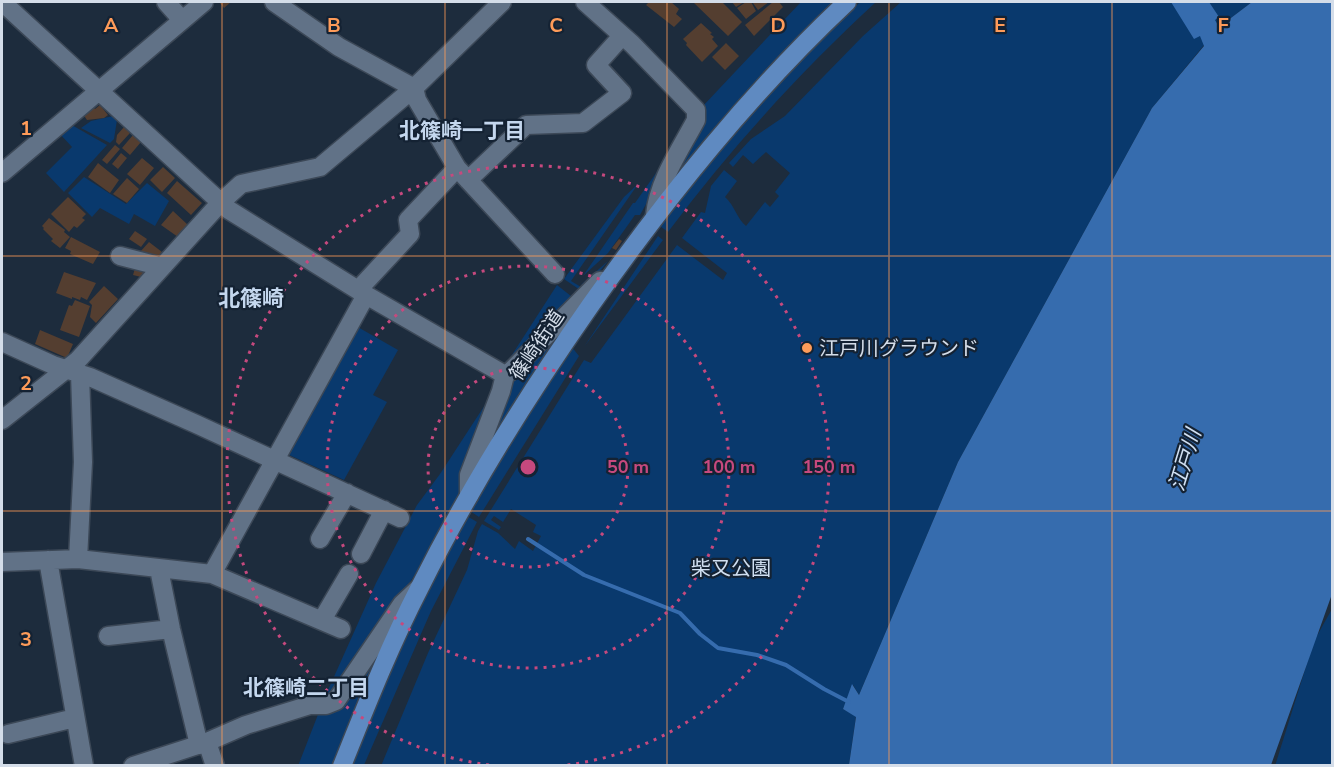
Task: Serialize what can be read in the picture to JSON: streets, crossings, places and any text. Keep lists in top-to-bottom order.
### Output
{
  "streets": {
    "main road": ["篠崎街道"]
  },
  "districts": ["北篠崎一丁目", "北篠崎", "北篠崎二丁目"],
  "water": ["江戸川"],
  "parks": ["柴又公園"],
  "places": ["江戸川グラウンド"],
  "grid": {
    "columns": [
      "A",
      "B",
      "C",
      "D",
      "E",
      "F"
    ],
    "rows": ["1", "2", "3"]
  },
  "rings": ["50 m", "100 m", "150 m"]
}
